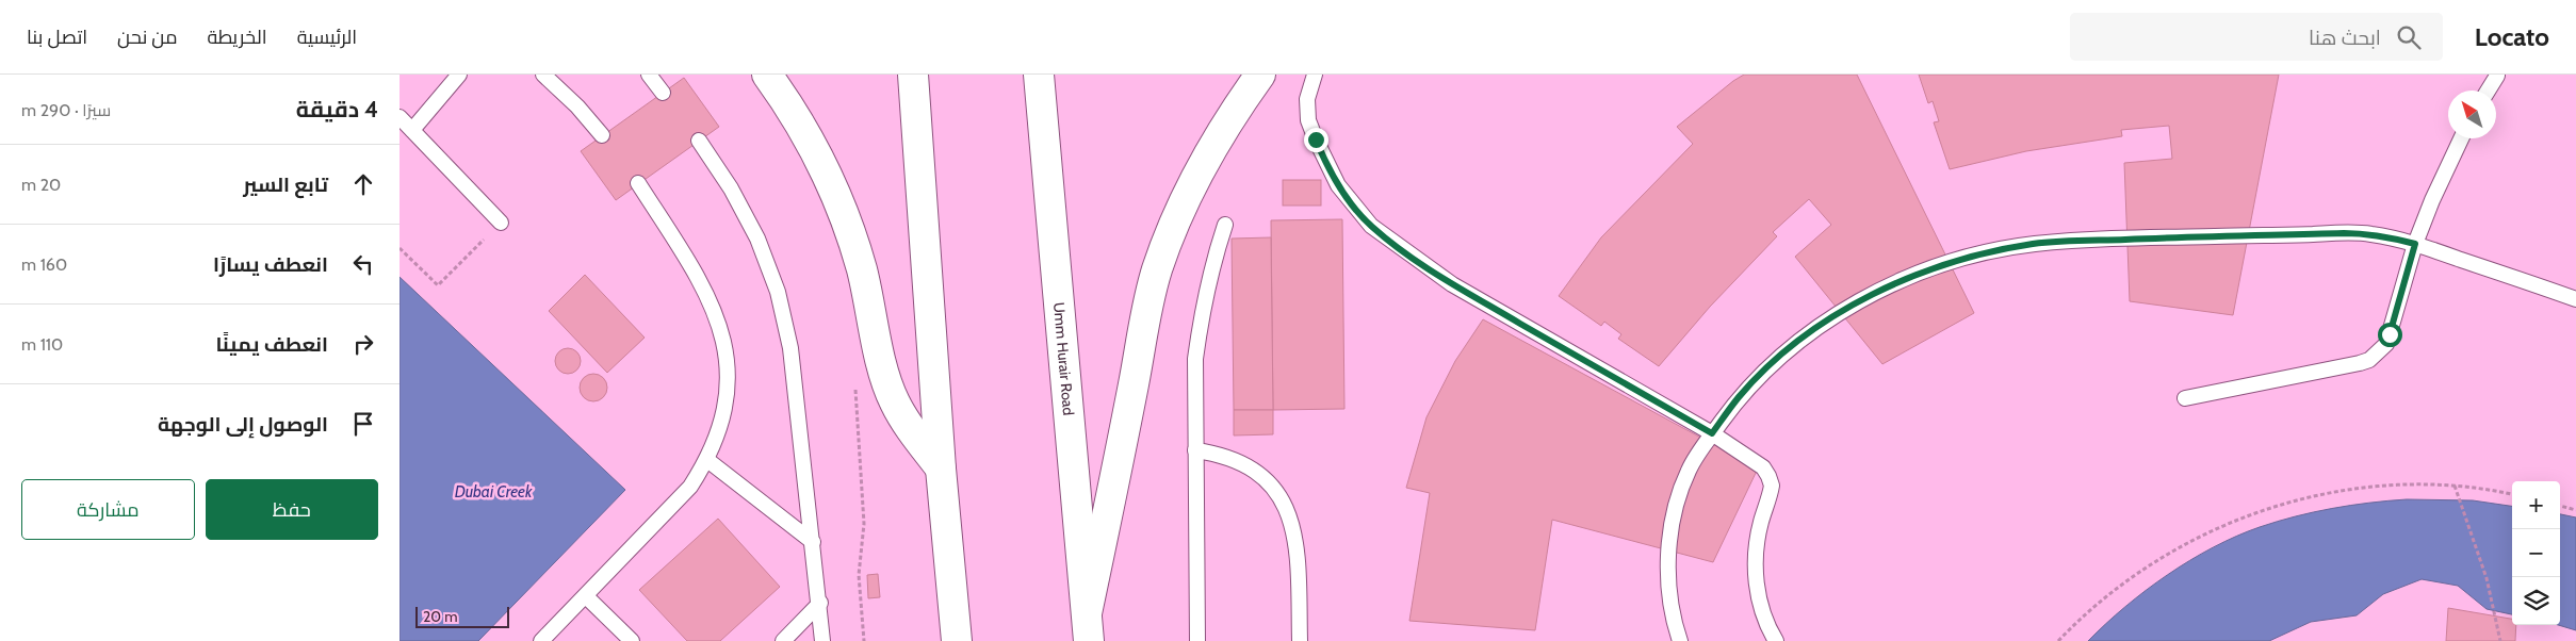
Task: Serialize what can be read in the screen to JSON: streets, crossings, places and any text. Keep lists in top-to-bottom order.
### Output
{
  "streets": {
    "main road": ["Umm Hurair Road"]
  },
  "water": ["Dubai Creek"],
  "scale_bar": "20 m",
  "north": "top left",
  "page": {
    "header": "Locato",
    "search": "ابحث هنا",
    "nav": [
      "الرئيسية",
      "الخريطة",
      "من نحن",
      "اتصل بنا"
    ],
    "heading": ["4 دقيقة", "سيرًا · 290 m"],
    "list": [
      ["تابع السير", "20 m"],
      ["انعطف يسارًا", "160 m"],
      ["انعطف يمينًا", "110 m"],
      "الوصول إلى الوجهة"
    ],
    "buttons": ["حفظ", "مشاركة"],
    "map_buttons": ["+", "−"],
    "scale": "20 m"
  }
}
